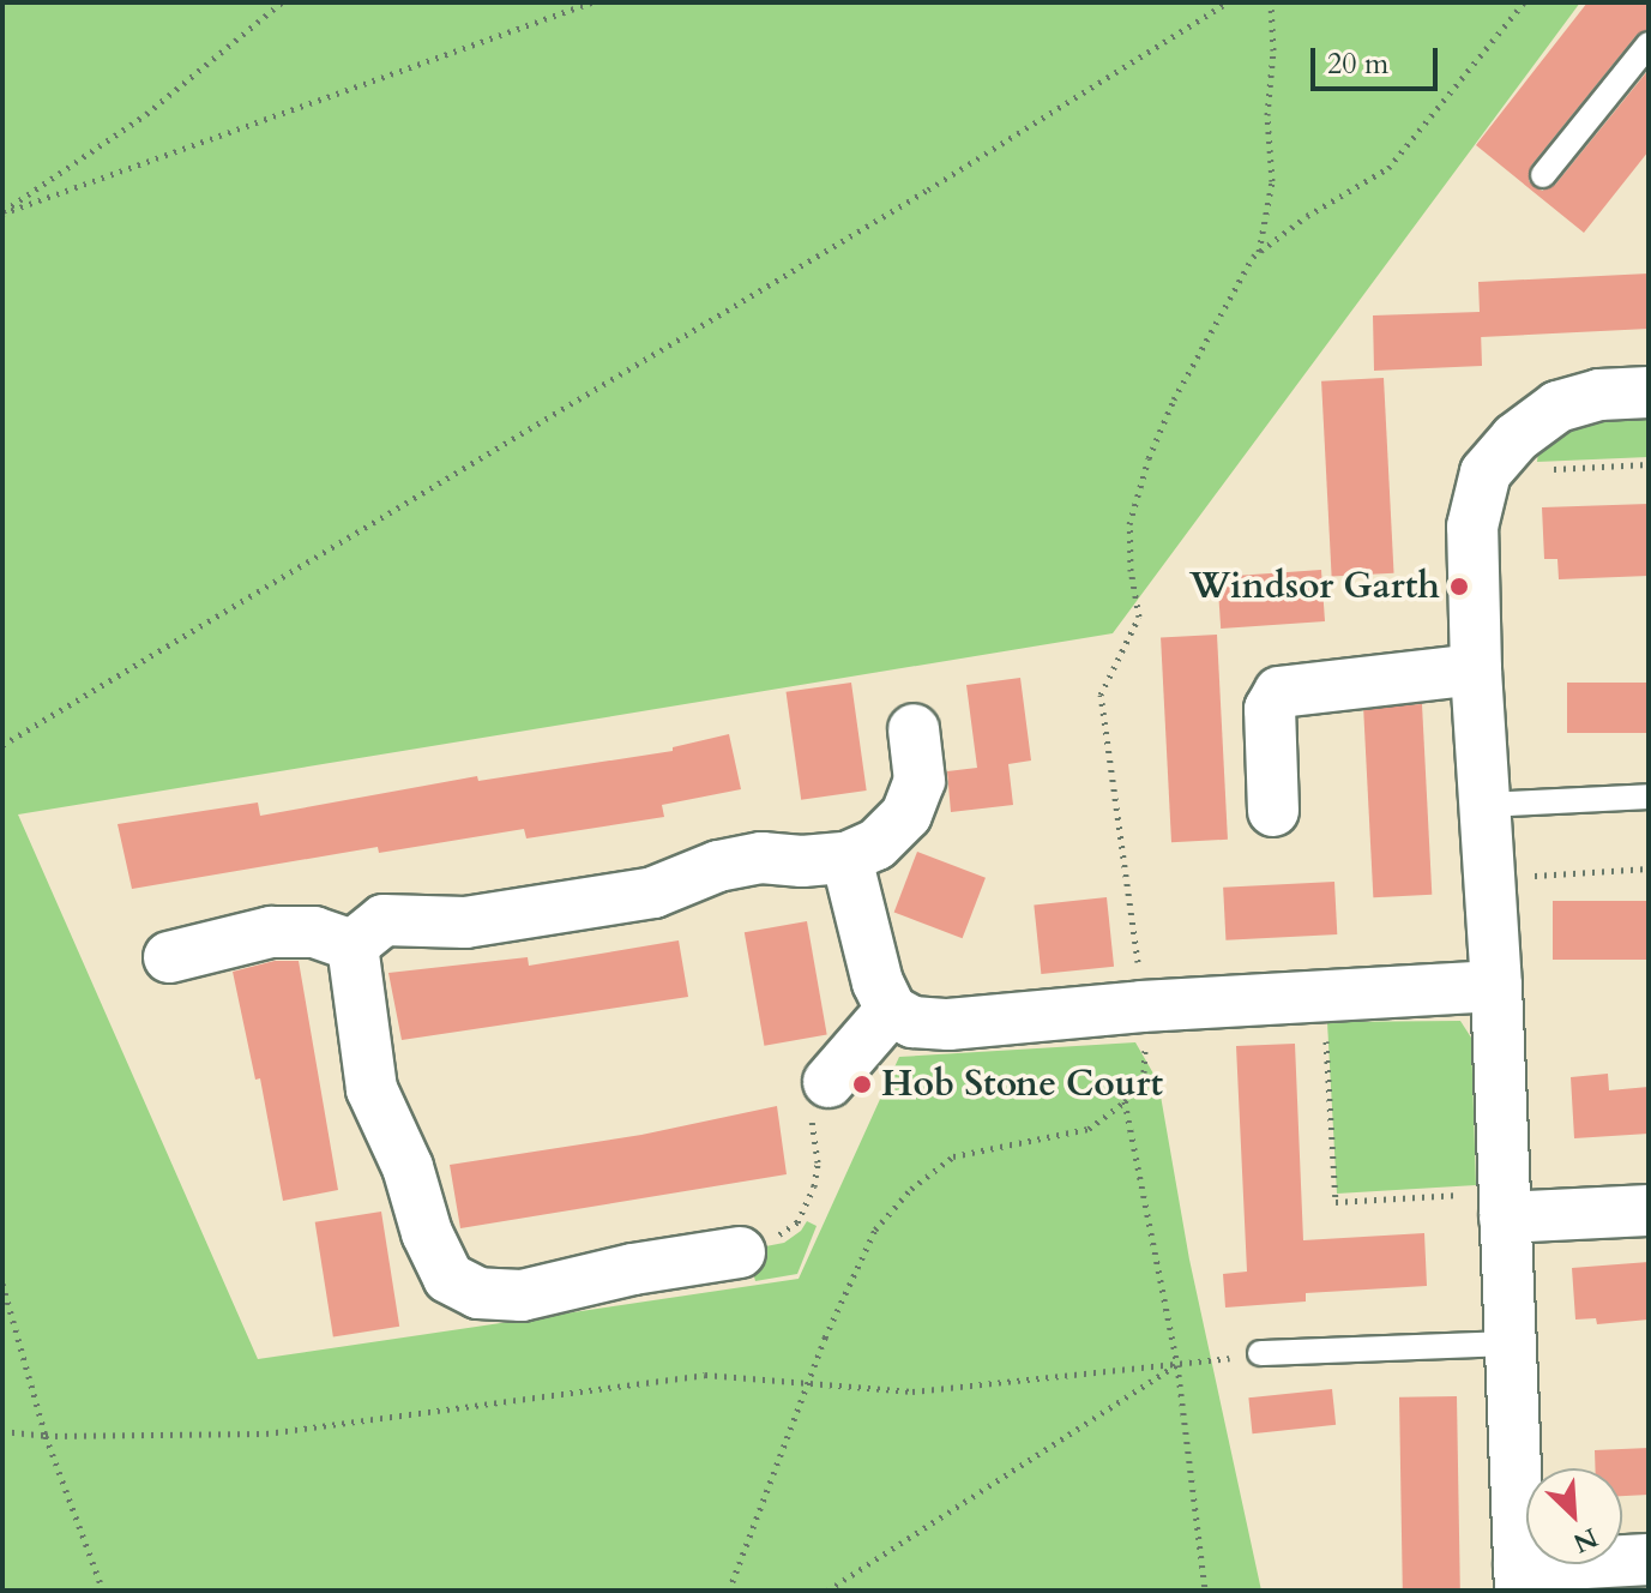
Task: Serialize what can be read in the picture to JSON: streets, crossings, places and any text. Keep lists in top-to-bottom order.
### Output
{
  "places": ["Windsor Garth", "Hob Stone Court"],
  "scale_bar": "20 m",
  "north": "bottom right"
}
